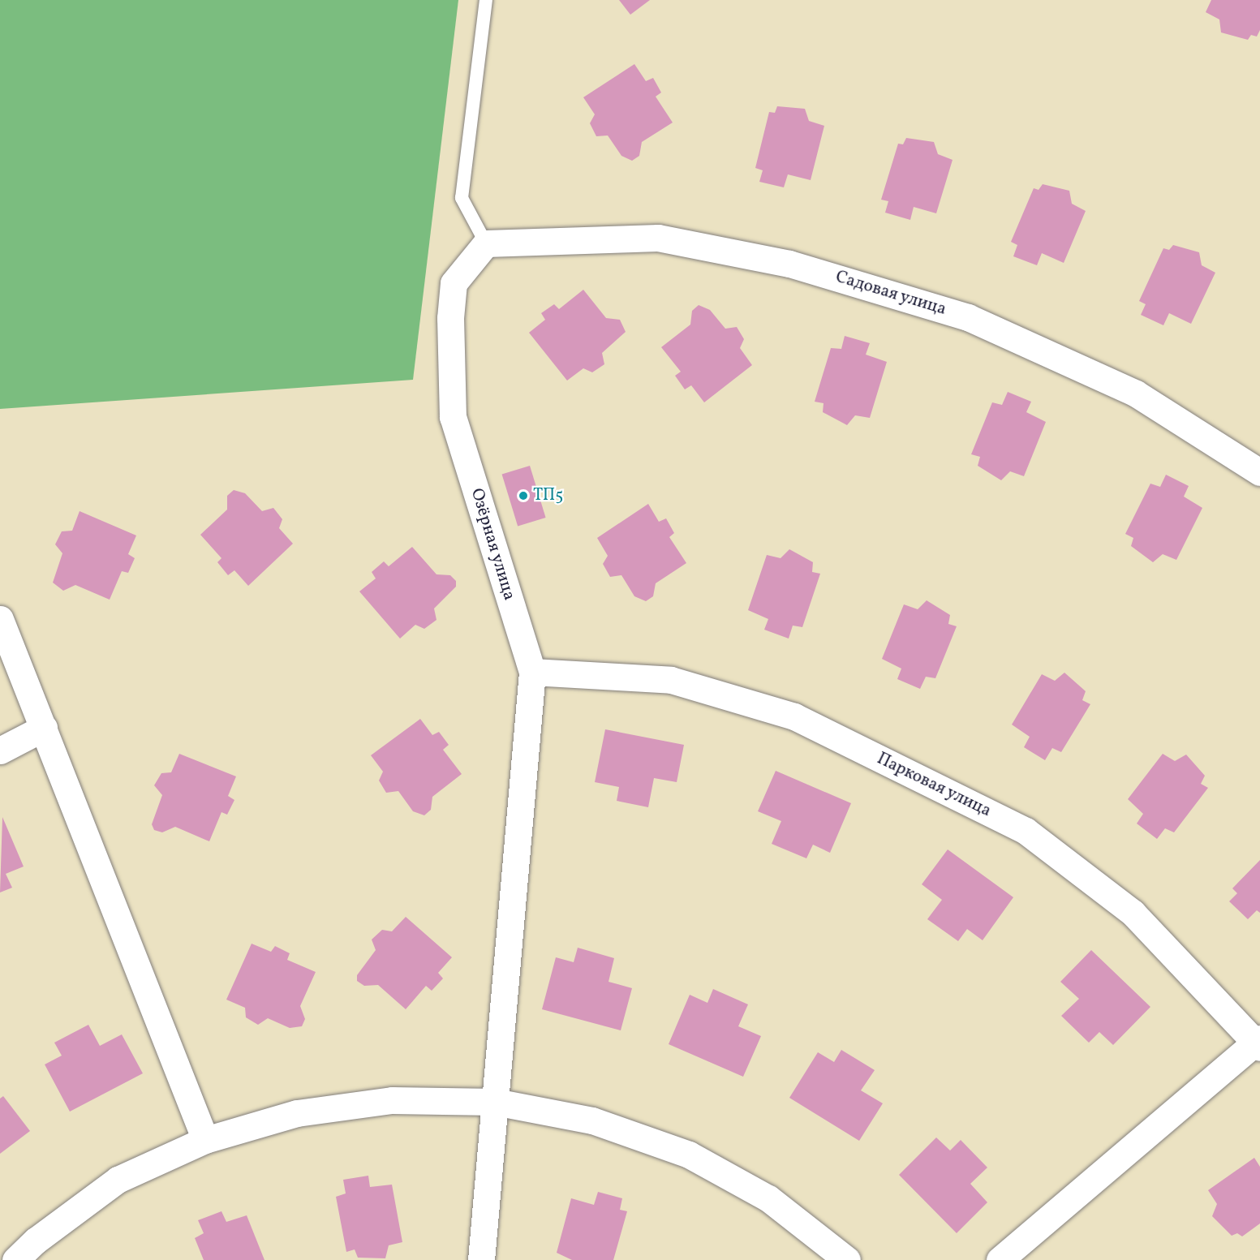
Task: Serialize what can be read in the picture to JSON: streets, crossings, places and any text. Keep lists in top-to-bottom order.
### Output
{
  "streets": {
    "street": ["Садовая улица", "Озёрная улица", "Парковая улица"]
  },
  "crossings": [
    ["Садовая улица", "Озёрная улица"],
    ["Озёрная улица", "Парковая улица"]
  ],
  "places": ["ТП5"]
}
